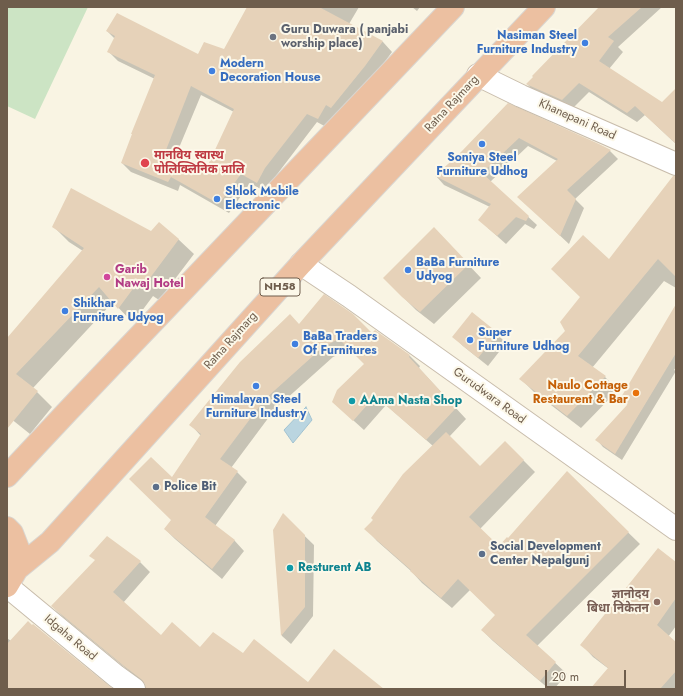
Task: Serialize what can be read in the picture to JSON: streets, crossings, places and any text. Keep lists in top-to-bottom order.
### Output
{
  "streets": {
    "highway": ["Ratna Rajmarg", "NH58"],
    "street": ["Khanepani Road", "Gurudwara Road", "Idgaha Road"]
  },
  "crossings": [
    ["Ratna Rajmarg", "Khanepani Road"],
    ["Ratna Rajmarg", "Gurudwara Road"],
    ["Ratna Rajmarg", "Idgaha Road"]
  ],
  "places": [
    "Guru Duwara ( panjabi worship place)",
    "Nasiman Steel Furniture Industry",
    "Modern Decoration House",
    "Soniya Steel Furniture Udhog",
    "मानविय स्वास्थ पोलिक्लिनिक प्रालि",
    "Shlok Mobile Electronic",
    "BaBa Furniture Udyog",
    "Garib Nawaj Hotel",
    "Shikhar Furniture Udyog",
    "Super Furniture Udhog",
    "BaBa Traders Of Furnitures",
    "Himalayan Steel Furniture Industry",
    "Naulo Cottage Restaurent & Bar",
    "AAma Nasta Shop",
    "Police Bit",
    "Social Development Center Nepalgunj",
    "Resturent AB",
    "ज्ञानाेदय बिधा निकेतन"
  ],
  "scale_bar": "20 m"
}
